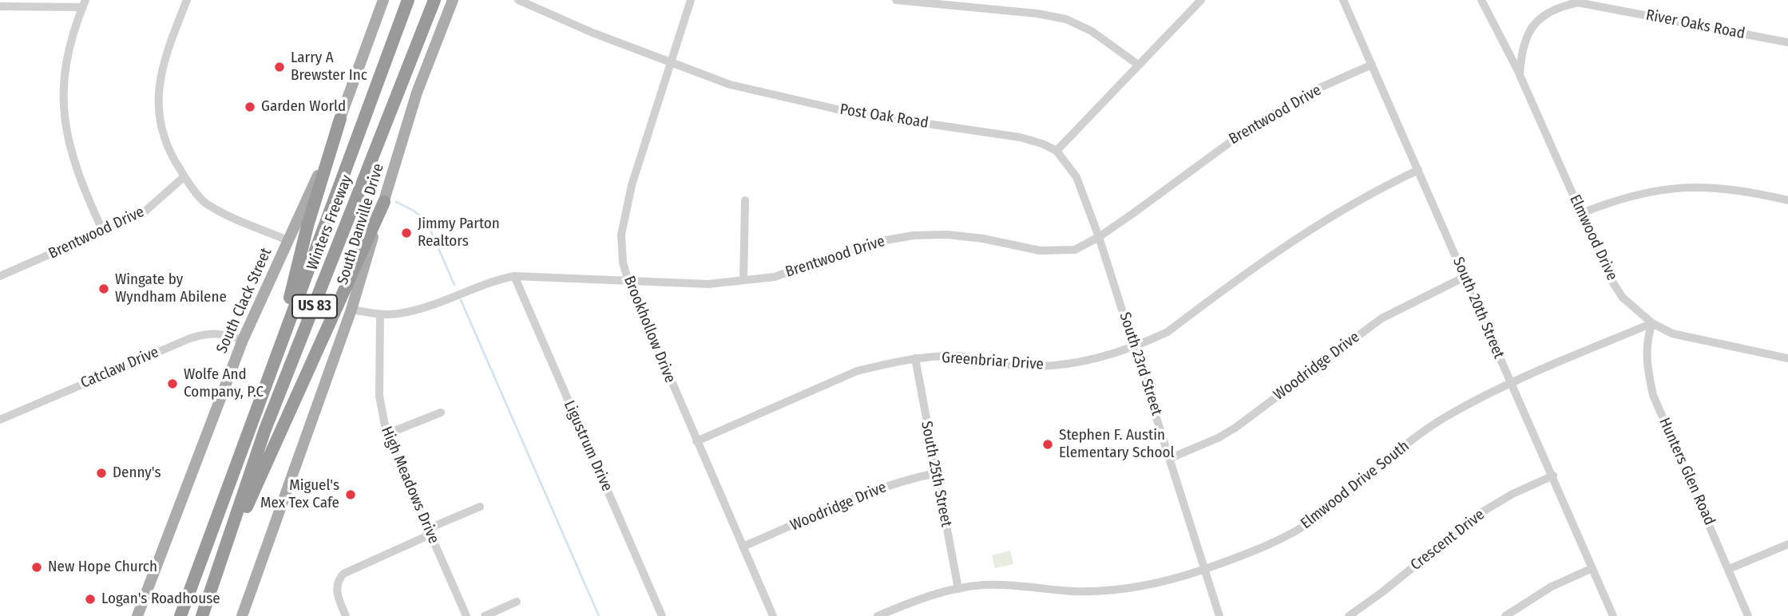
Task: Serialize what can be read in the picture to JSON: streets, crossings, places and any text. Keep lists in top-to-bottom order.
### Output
{
  "streets": {
    "highway": ["Winters Freeway", "US 83"],
    "main road": ["South Danville Drive", "South Clack Street"],
    "street": [
      "River Oaks Road",
      "Brentwood Drive",
      "Post Oak Road",
      "Elmwood Drive",
      "South 20th Street",
      "Brookhollow Drive",
      "Greenbriar Drive",
      "South 23rd Street",
      "Woodridge Drive",
      "Catclaw Drive",
      "Ligustrum Drive",
      "Hunters Glen Road",
      "South 25th Street",
      "High Meadows Drive",
      "Elmwood Drive South",
      "Crescent Drive"
    ]
  },
  "crossings": [
    ["Brentwood Drive", "South Danville Drive"],
    ["Brentwood Drive", "South 20th Street"],
    ["Brentwood Drive", "Brookhollow Drive"],
    ["Brentwood Drive", "South 23rd Street"],
    ["Brentwood Drive", "Ligustrum Drive"],
    ["Brentwood Drive", "High Meadows Drive"],
    ["Post Oak Road", "Brookhollow Drive"],
    ["Post Oak Road", "South 23rd Street"],
    ["Elmwood Drive", "Hunters Glen Road"],
    ["Elmwood Drive", "Elmwood Drive South"],
    ["South Clack Street", "Catclaw Drive"],
    ["South 20th Street", "Greenbriar Drive"],
    ["South 20th Street", "Woodridge Drive"],
    ["South 20th Street", "Elmwood Drive South"],
    ["South 20th Street", "Crescent Drive"],
    ["Brookhollow Drive", "Greenbriar Drive"],
    ["Brookhollow Drive", "Woodridge Drive"],
    ["Greenbriar Drive", "South 23rd Street"],
    ["Greenbriar Drive", "South 25th Street"],
    ["South 23rd Street", "Woodridge Drive"],
    ["South 23rd Street", "Elmwood Drive South"],
    ["Woodridge Drive", "South 25th Street"],
    ["Hunters Glen Road", "Elmwood Drive South"],
    ["South 25th Street", "Elmwood Drive South"]
  ],
  "places": [
    "Larry A Brewster Inc",
    "Garden World",
    "Jimmy Parton Realtors",
    "Wingate by Wyndham Abilene",
    "Wolfe And Company, P.C",
    "Stephen F. Austin Elementary School",
    "Denny's",
    "Miguel's Mex Tex Cafe",
    "New Hope Church",
    "Logan's Roadhouse"
  ]
}
